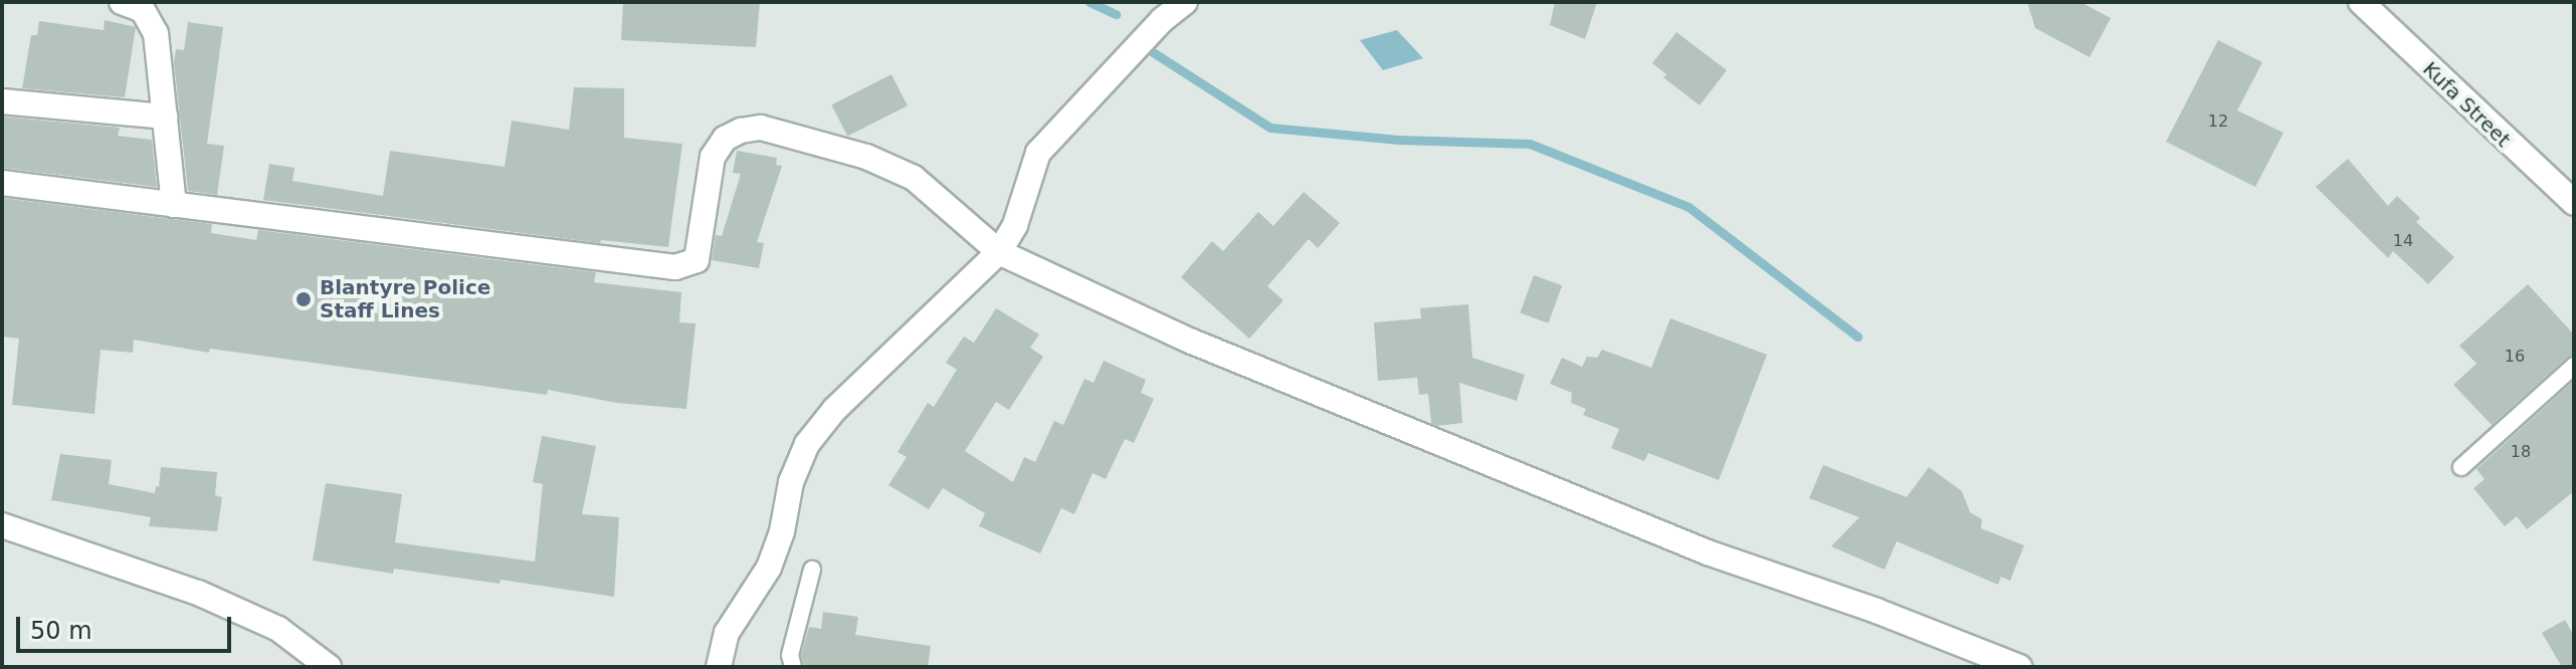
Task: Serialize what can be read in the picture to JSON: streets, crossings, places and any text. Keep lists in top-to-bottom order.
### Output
{
  "streets": {
    "street": ["Kufa Street"]
  },
  "places": ["Blantyre Police Staff Lines"],
  "house_numbers": [
    "12",
    "14",
    "16",
    "18"
  ],
  "scale_bar": "50 m"
}
